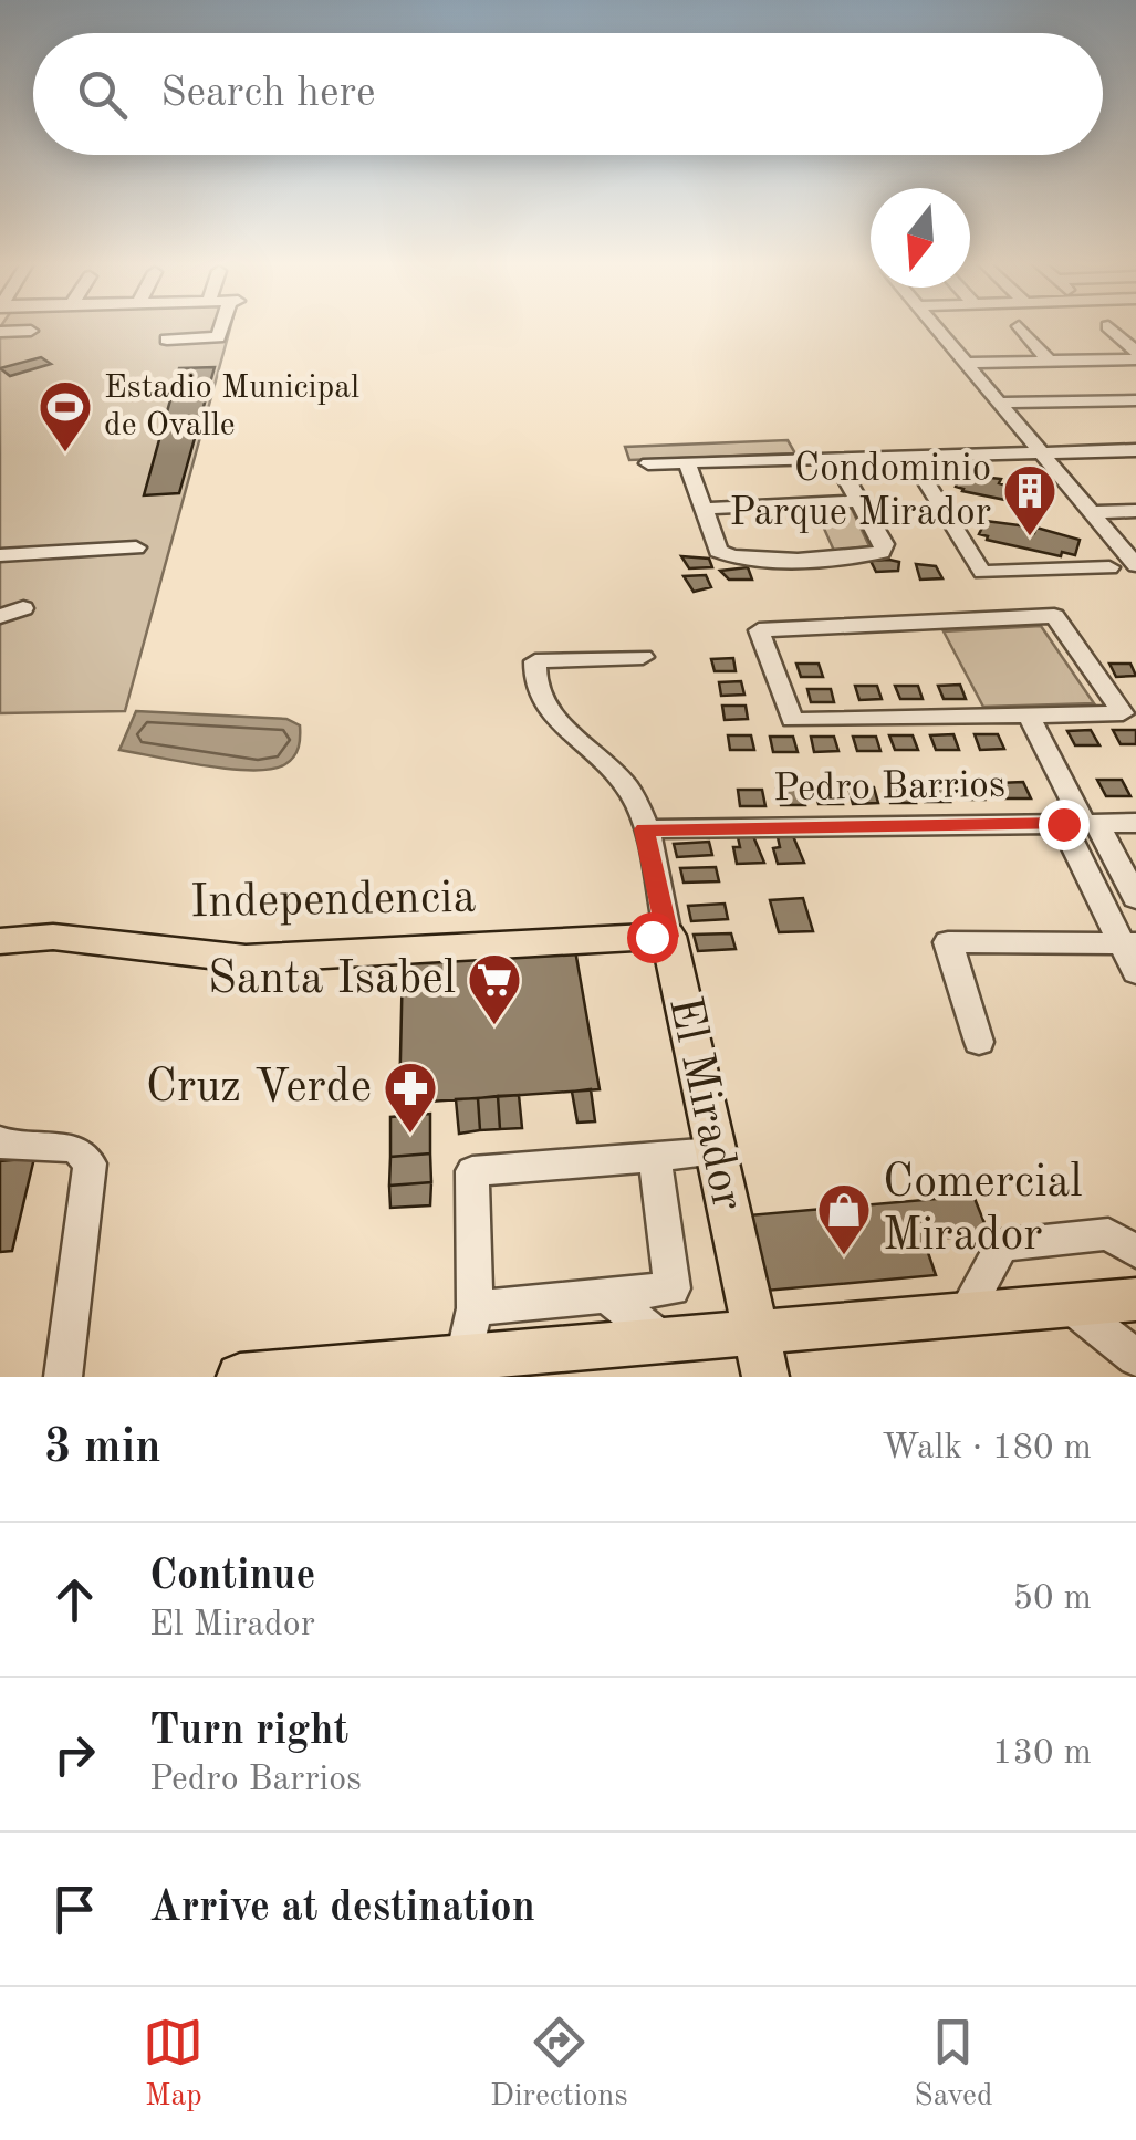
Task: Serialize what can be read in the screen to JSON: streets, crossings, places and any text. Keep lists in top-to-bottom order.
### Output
{
  "streets": {
    "main road": ["Independencia", "El Mirador"],
    "street": ["Pedro Barrios"]
  },
  "crossings": [
    ["Pedro Barrios", "El Mirador"],
    ["Independencia", "El Mirador"]
  ],
  "places": {
    "sports": ["Estadio Municipal de Ovalle"],
    "building": ["Condominio Parque Mirador"],
    "supermarket": ["Santa Isabel"],
    "pharmacy": ["Cruz Verde"],
    "shop": ["Comercial Mirador"]
  },
  "north": "bottom",
  "page": {
    "search": "Search here",
    "heading": ["3 min", "Walk · 180 m"],
    "list": [
      ["Continue", "El Mirador", "50 m"],
      ["Turn right", "Pedro Barrios", "130 m"],
      "Arrive at destination"
    ],
    "nav": ["Map", "Directions", "Saved"]
  }
}
